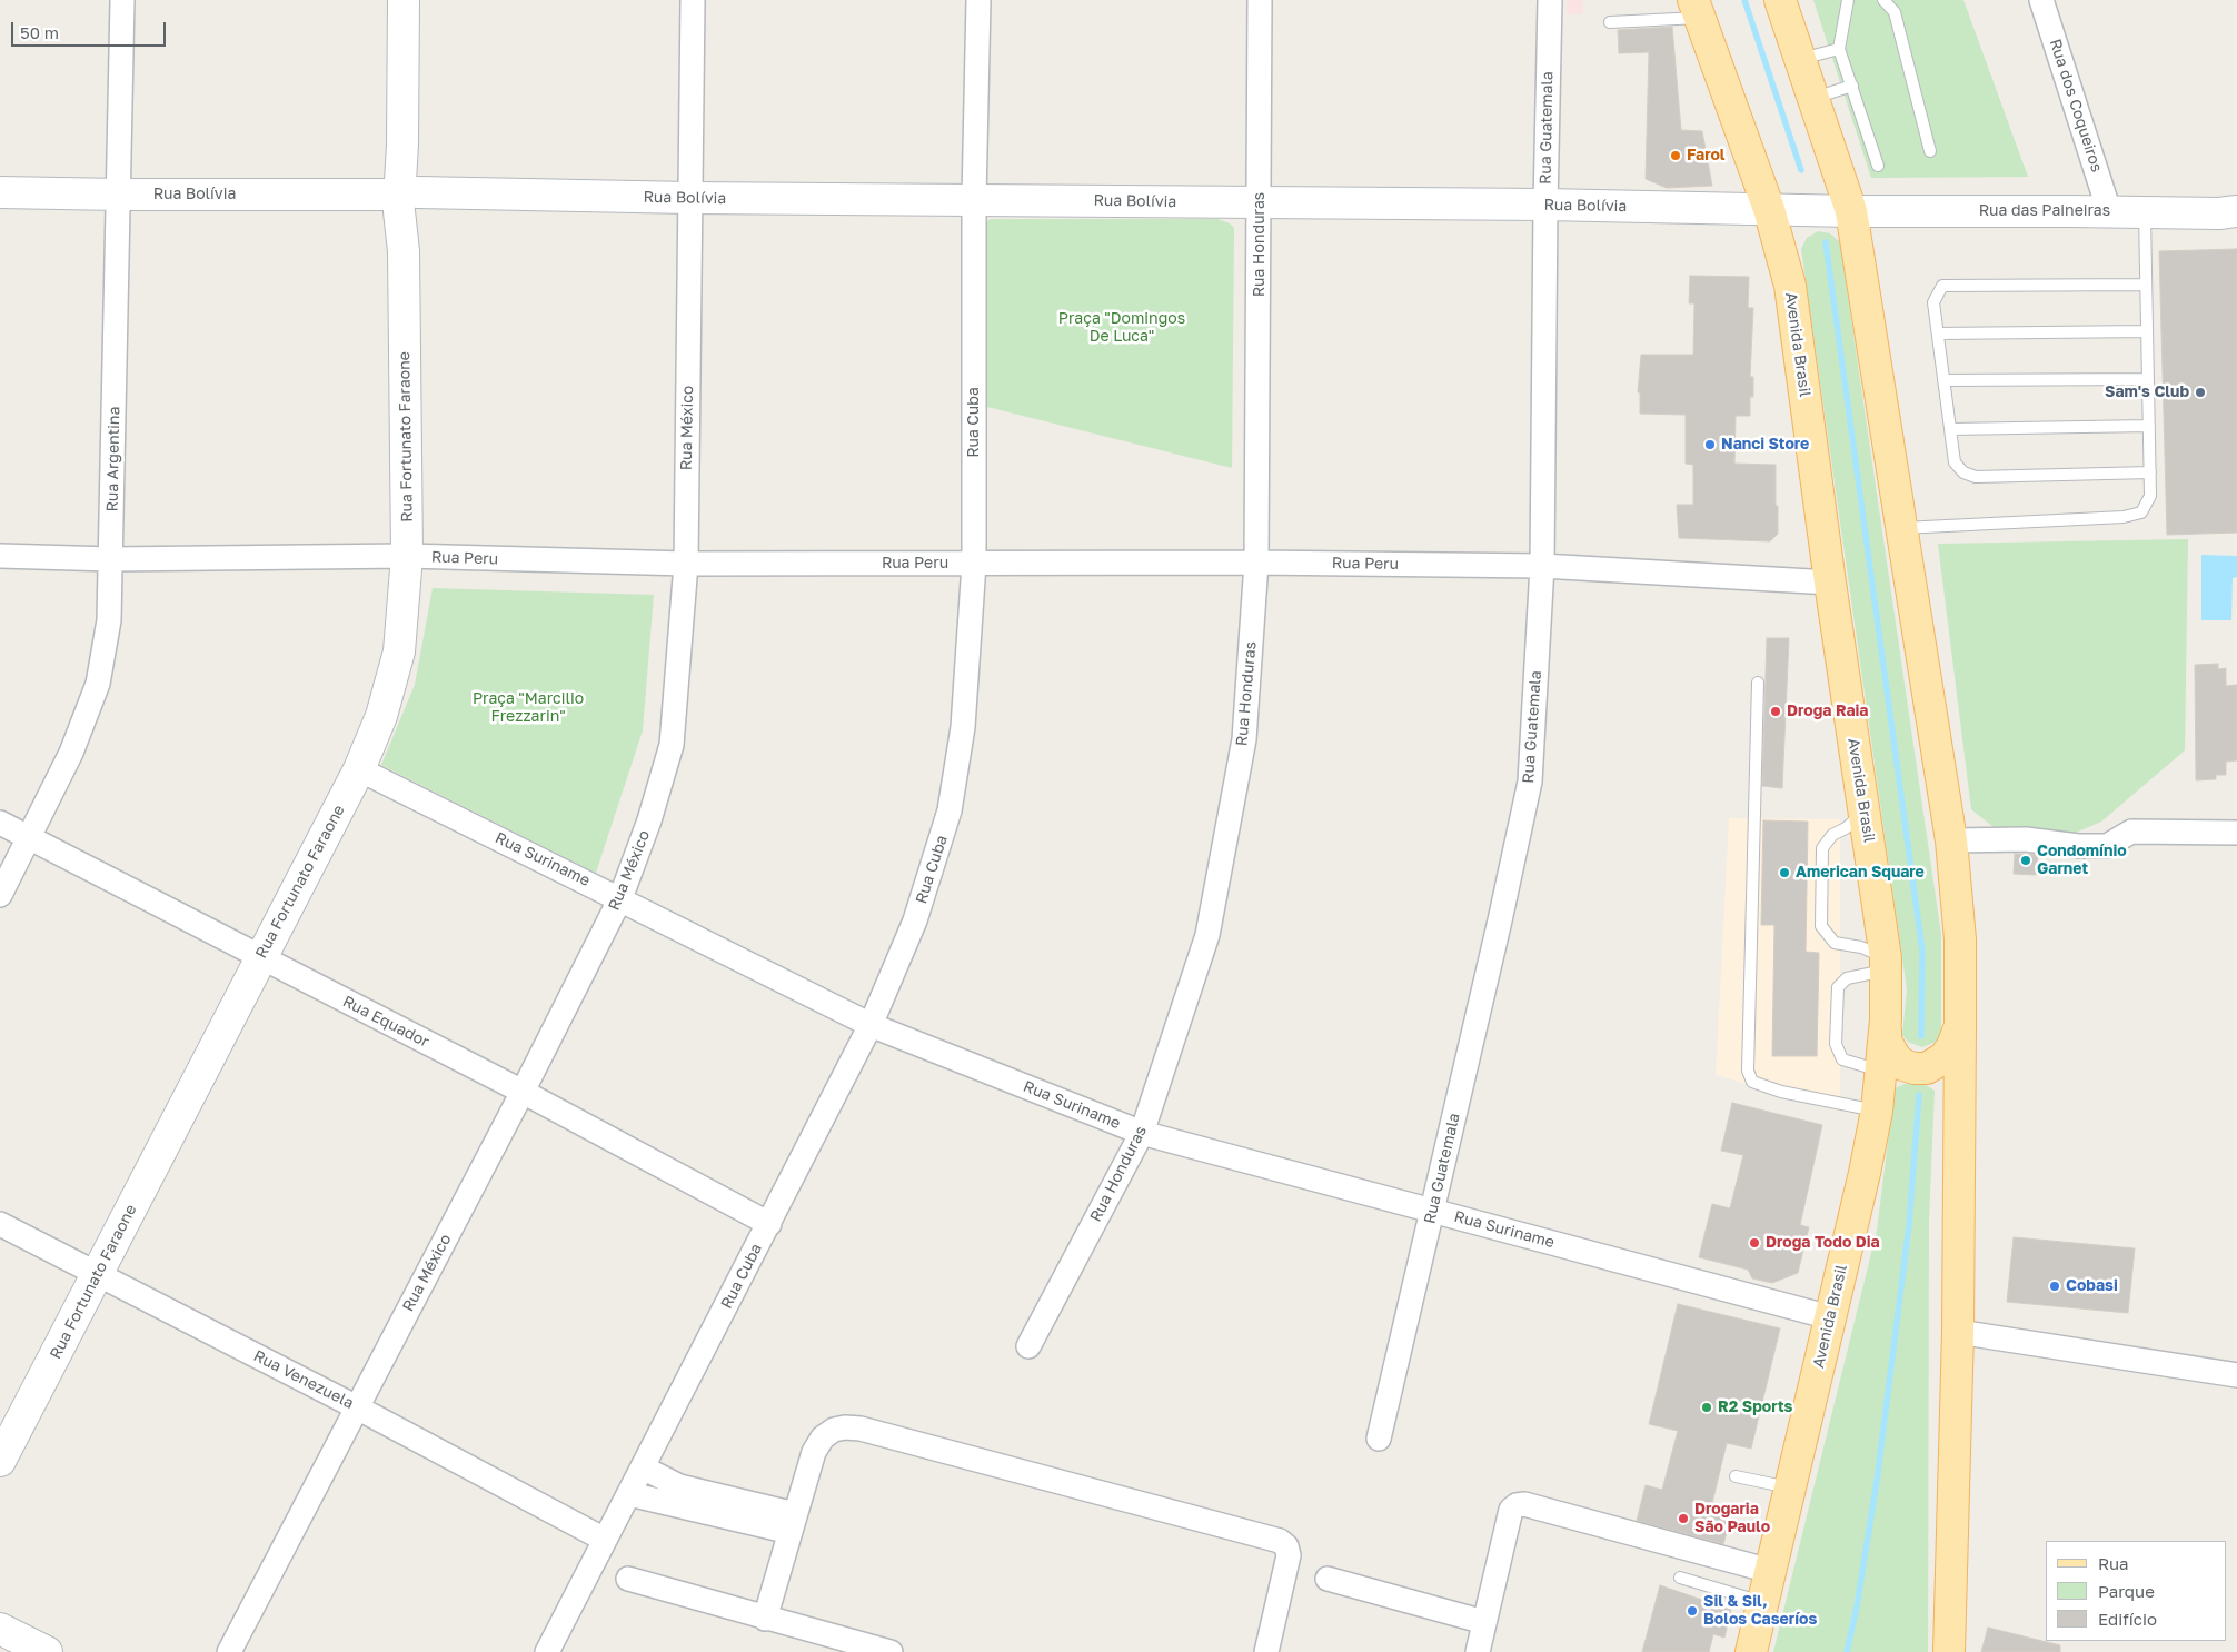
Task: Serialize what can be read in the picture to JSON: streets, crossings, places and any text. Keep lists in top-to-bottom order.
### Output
{
  "streets": {
    "main road": [
      "Rua Bolívia",
      "Rua das Paineiras",
      "Avenida Brasil",
      "Rua Fortunato Faraone"
    ],
    "street": [
      "Rua dos Coqueiros",
      "Rua Guatemala",
      "Rua Honduras",
      "Rua Cuba",
      "Rua México",
      "Rua Argentina",
      "Rua Peru",
      "Rua Suriname",
      "Rua Equador",
      "Rua Venezuela"
    ]
  },
  "crossings": [
    ["Rua dos Coqueiros", "Rua das Paineiras"],
    ["Rua Guatemala", "Rua Bolívia"],
    ["Rua Guatemala", "Rua Peru"],
    ["Rua Guatemala", "Rua Suriname"],
    ["Rua Bolívia", "Rua das Paineiras"],
    ["Rua Bolívia", "Rua Honduras"],
    ["Rua Bolívia", "Avenida Brasil"],
    ["Rua Bolívia", "Rua Cuba"],
    ["Rua Bolívia", "Rua México"],
    ["Rua Bolívia", "Rua Fortunato Faraone"],
    ["Rua Bolívia", "Rua Argentina"],
    ["Rua Honduras", "Rua Peru"],
    ["Rua Honduras", "Rua Suriname"],
    ["Avenida Brasil", "Rua Peru"],
    ["Avenida Brasil", "Rua Suriname"],
    ["Rua Cuba", "Rua Peru"],
    ["Rua Cuba", "Rua Suriname"],
    ["Rua Cuba", "Rua Equador"],
    ["Rua Cuba", "Rua Venezuela"],
    ["Rua México", "Rua Peru"],
    ["Rua México", "Rua Suriname"],
    ["Rua México", "Rua Equador"],
    ["Rua México", "Rua Venezuela"],
    ["Rua Fortunato Faraone", "Rua Peru"],
    ["Rua Fortunato Faraone", "Rua Suriname"],
    ["Rua Fortunato Faraone", "Rua Equador"],
    ["Rua Fortunato Faraone", "Rua Venezuela"],
    ["Rua Argentina", "Rua Peru"],
    ["Rua Argentina", "Rua Equador"]
  ],
  "parks": ["Praça \"Domingos De Luca\"", "Praça \"Marcilio Frezzarin\""],
  "places": [
    "Farol",
    "Sam's Club",
    "Nanci Store",
    "Droga Raia",
    "Condomínio Garnet",
    "American Square",
    "Droga Todo Dia",
    "Cobasi",
    "R2 Sports",
    "Drogaria São Paulo",
    "Sil & Sil, Bolos Caseríos"
  ],
  "legend": ["Rua", "Parque", "Edifício"],
  "scale_bar": "50 m"
}
